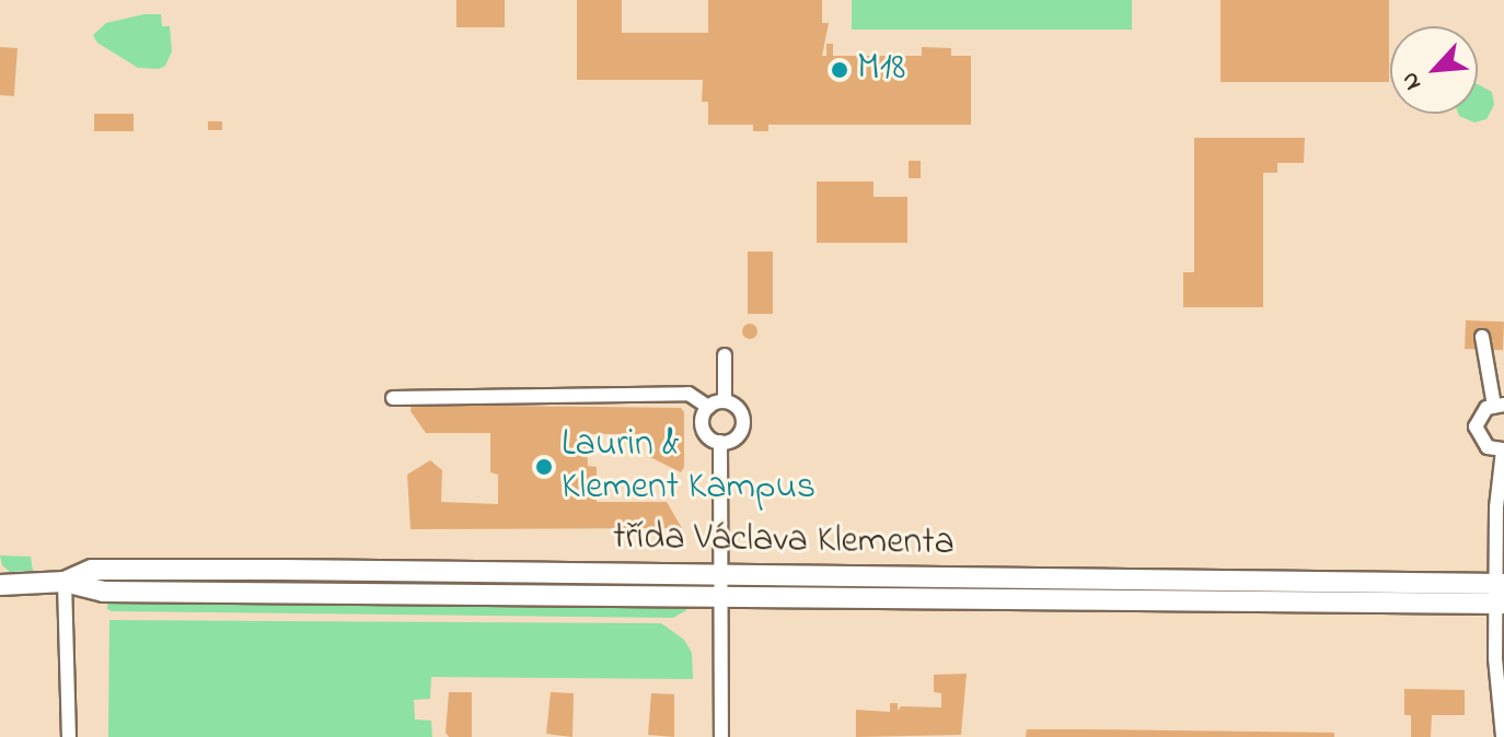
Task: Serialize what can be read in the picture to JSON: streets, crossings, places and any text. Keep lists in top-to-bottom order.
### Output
{
  "streets": {
    "street": ["třída Václava Klementa"]
  },
  "places": ["M18", "Laurin & Klement Kampus"],
  "north": "bottom left"
}
